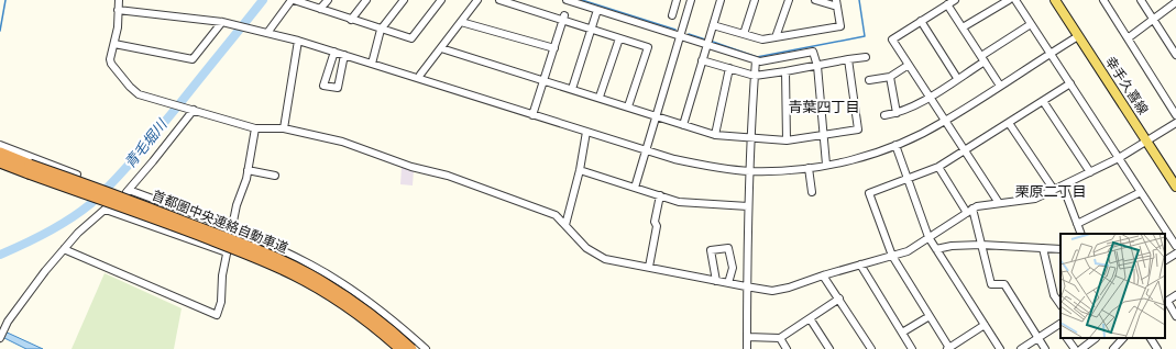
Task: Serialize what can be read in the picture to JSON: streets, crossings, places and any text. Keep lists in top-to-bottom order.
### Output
{
  "streets": {
    "highway": ["首都圏中央連絡自動車道"],
    "main road": ["幸手久喜線"]
  },
  "districts": ["青葉四丁目", "栗原二丁目"],
  "water": ["青毛堀川"]
}
